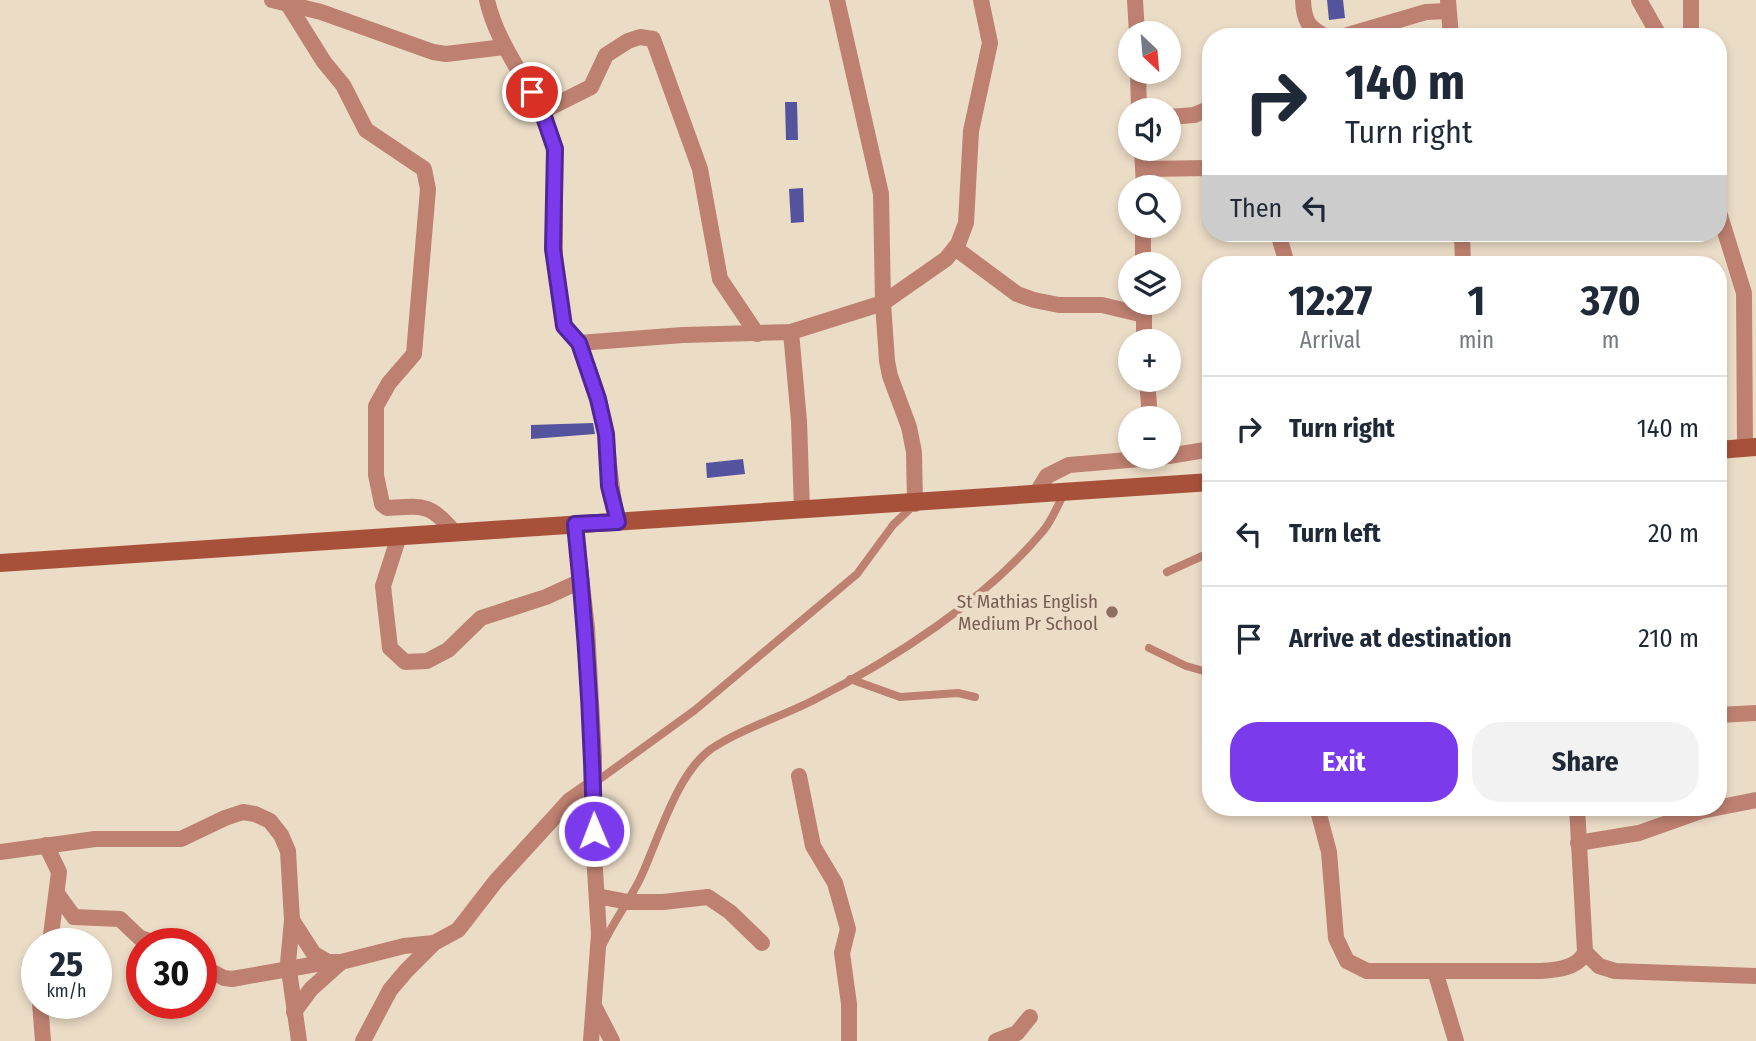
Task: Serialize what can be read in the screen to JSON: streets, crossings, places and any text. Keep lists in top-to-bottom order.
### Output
{
  "places": ["St Mathias English Medium Pr School"],
  "north": "bottom right",
  "page": {
    "map_buttons": ["+", "−"],
    "turn": ["140 m", "Turn right"],
    "then": "Then",
    "eta": [
      "12:27",
      "Arrival",
      "1",
      "min",
      "370",
      "m"
    ],
    "list": [
      {
        "name": "Turn right",
        "value": "140 m"
      },
      {
        "name": "Turn left",
        "value": "20 m"
      },
      {
        "name": "Arrive at destination",
        "value": "210 m"
      }
    ],
    "buttons": ["Exit", "Share"],
    "speed": "25 km/h",
    "limit": "30"
  }
}
